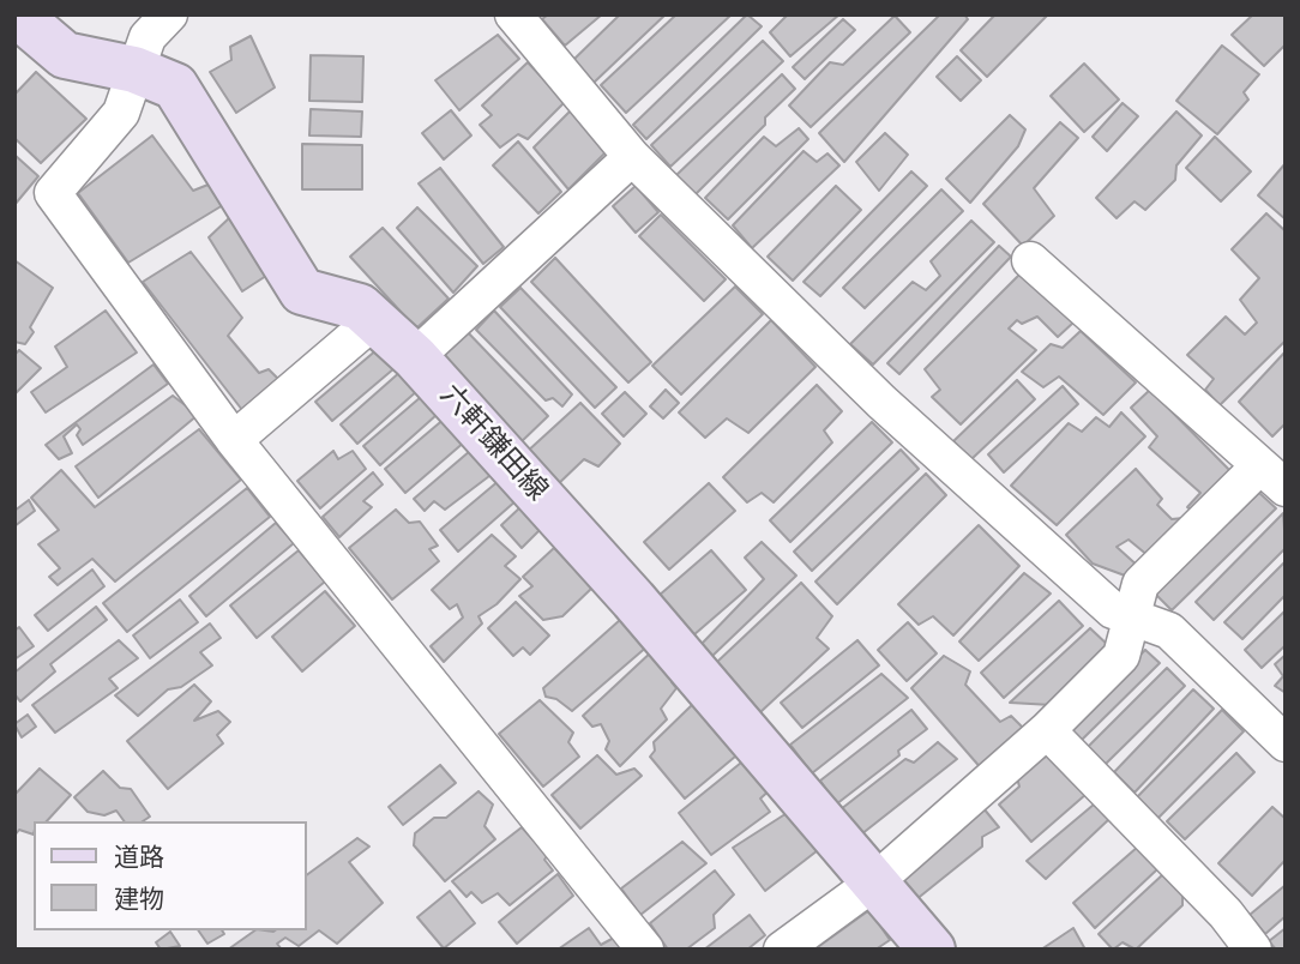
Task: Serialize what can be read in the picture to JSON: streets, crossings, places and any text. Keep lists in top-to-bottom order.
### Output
{
  "streets": {
    "main road": ["六軒鎌田線"]
  },
  "legend": ["道路", "建物"]
}
